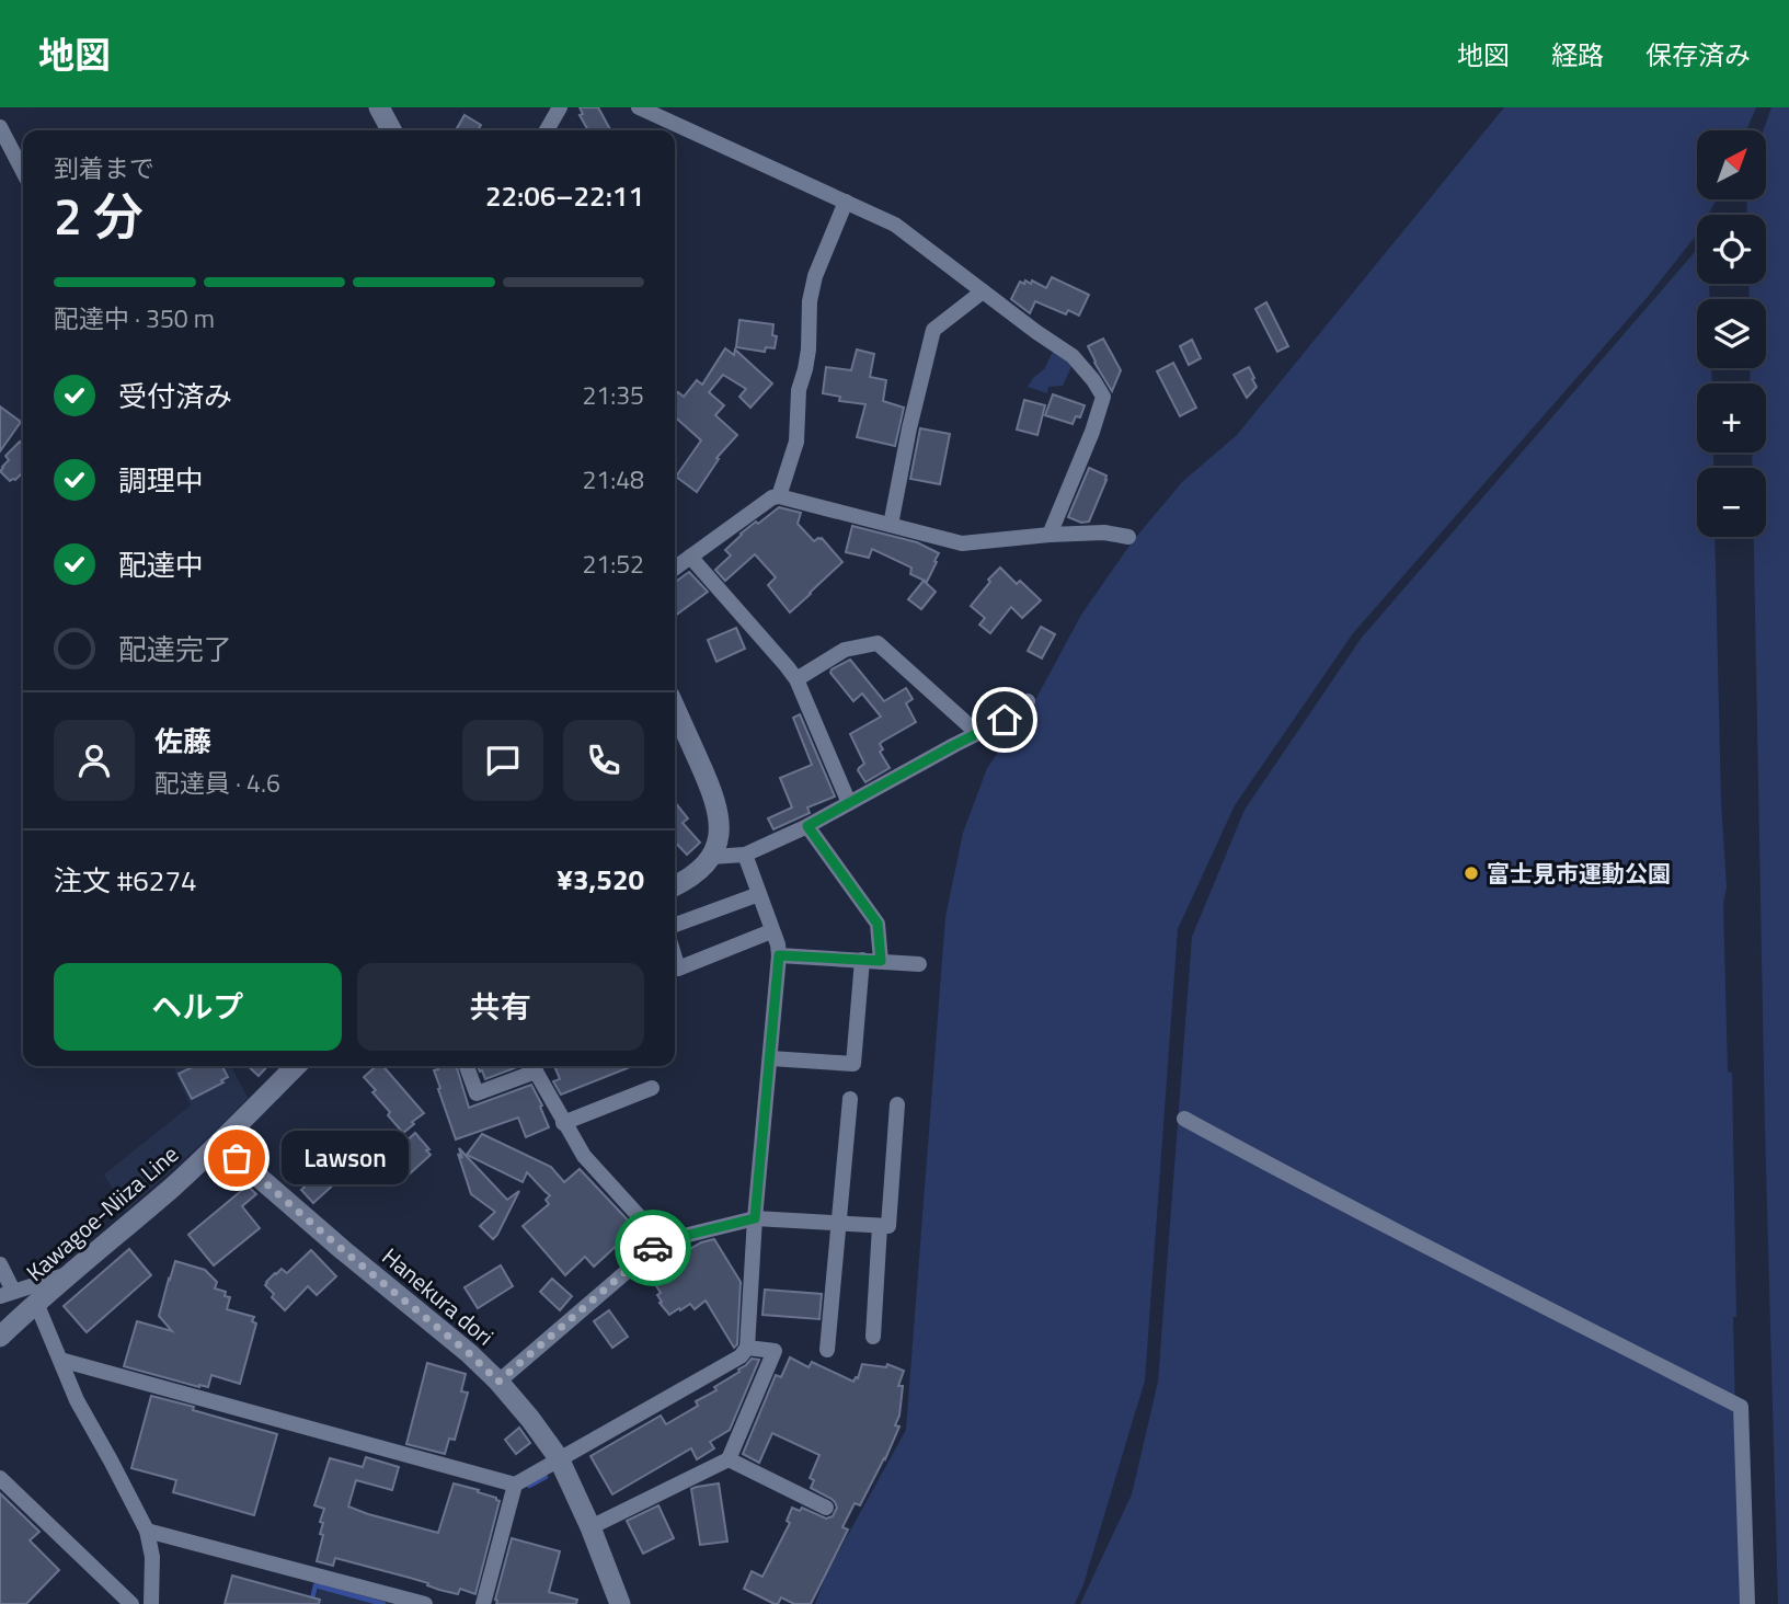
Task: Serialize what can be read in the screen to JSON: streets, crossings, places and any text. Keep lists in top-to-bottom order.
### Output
{
  "streets": {
    "main road": ["Kawagoe-Niiza Line", "Hanekura dori"]
  },
  "crossings": [
    ["Kawagoe-Niiza Line", "Hanekura dori"]
  ],
  "places": ["富士見市運動公園", "Lawson"],
  "north": "top right",
  "page": {
    "header": "地図",
    "nav": ["地図", "経路", "保存済み"],
    "map_buttons": ["+", "−"],
    "heading": ["2 分", "到着まで", "22:06–22:11"],
    "panel": [
      "佐藤",
      "配達員 · 4.6",
      "注文 #6274",
      "¥3,520"
    ],
    "bar": "配達中 · 350 m",
    "list": [
      ["受付済み", "21:35"],
      ["調理中", "21:48"],
      ["配達中", "21:52"],
      "配達完了"
    ],
    "buttons": ["ヘルプ", "共有"],
    "bubble": "Lawson"
  }
}
